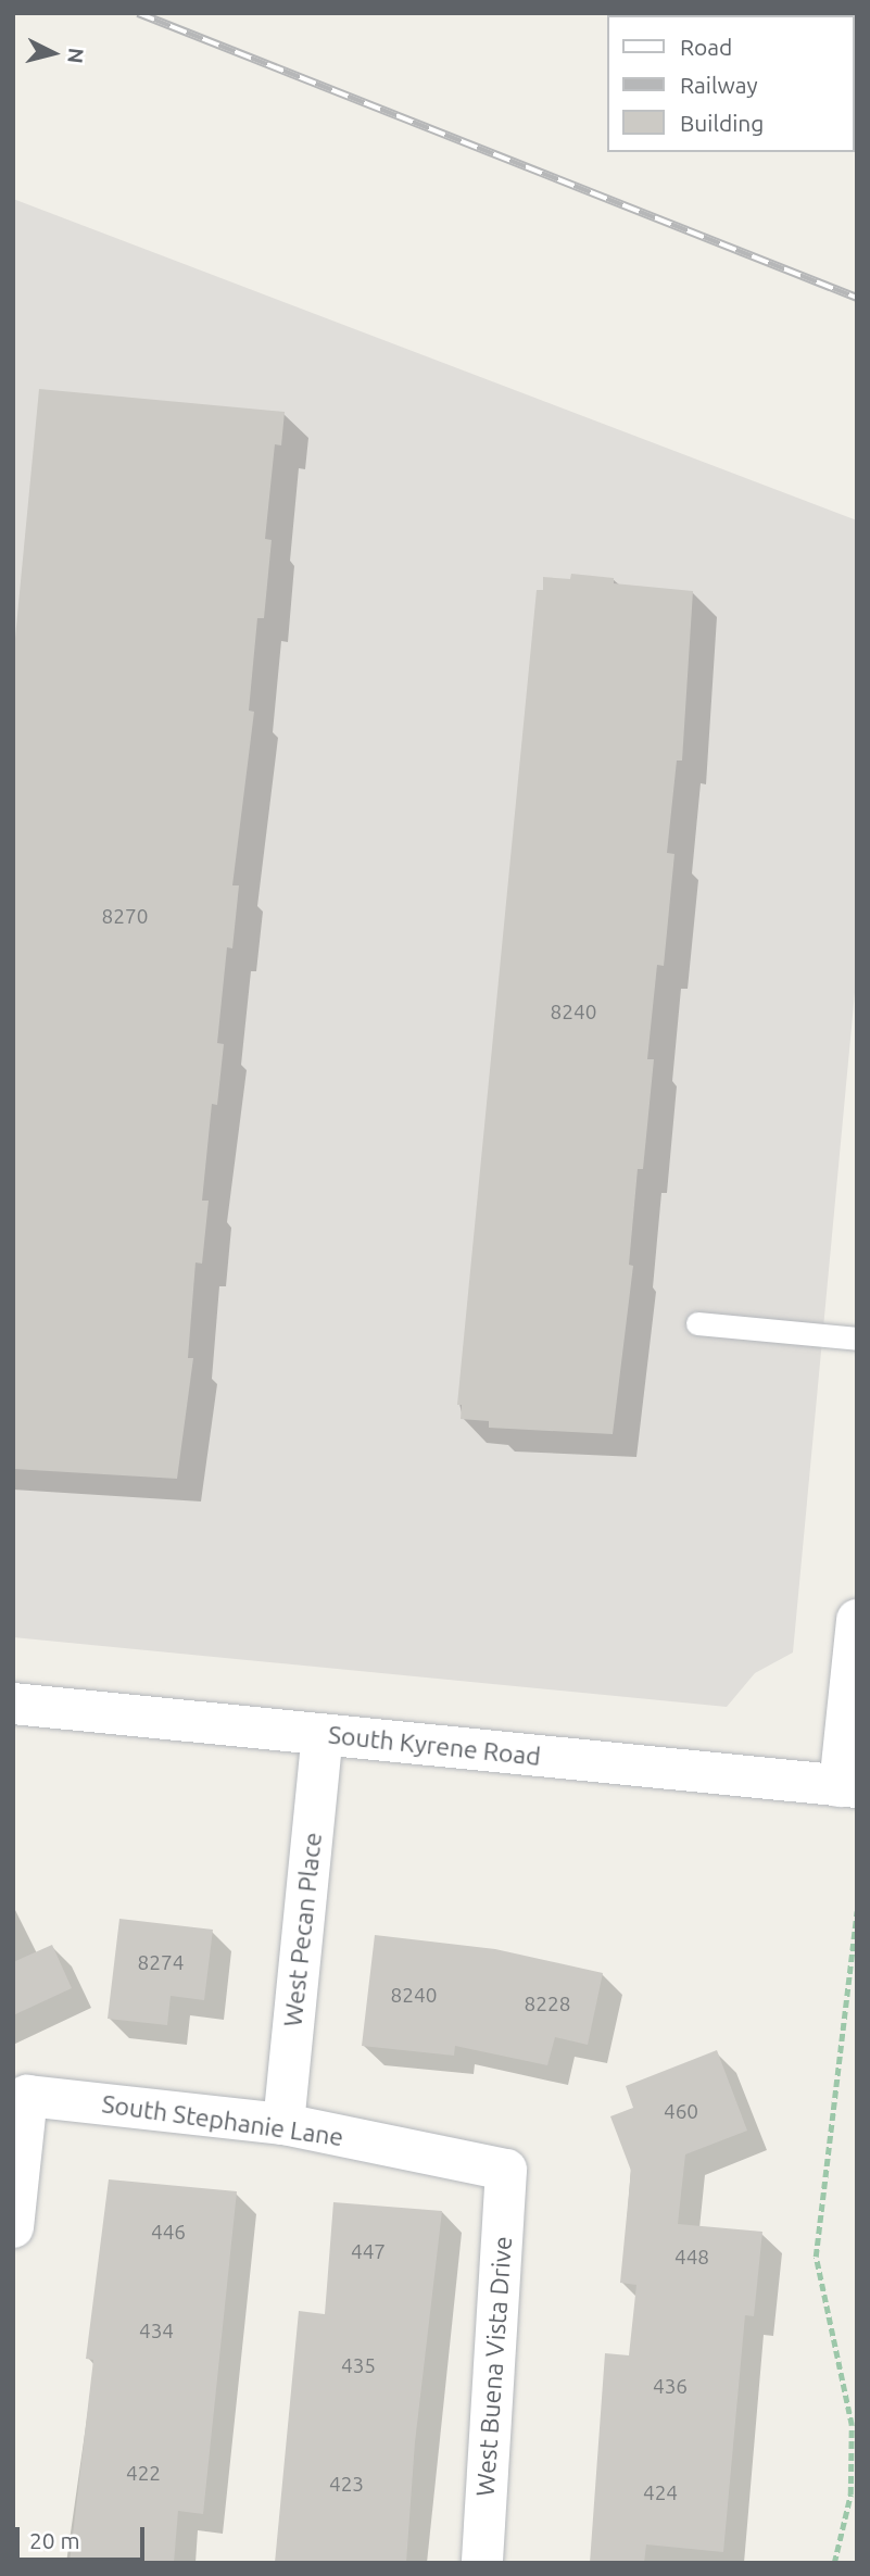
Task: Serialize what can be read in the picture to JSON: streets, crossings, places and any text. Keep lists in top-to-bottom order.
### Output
{
  "streets": {
    "street": [
      "South Kyrene Road",
      "West Pecan Place",
      "South Stephanie Lane",
      "West Buena Vista Drive"
    ]
  },
  "crossings": [
    ["South Kyrene Road", "West Pecan Place"],
    ["West Pecan Place", "South Stephanie Lane"],
    ["South Stephanie Lane", "West Buena Vista Drive"]
  ],
  "house_numbers": [
    "8270",
    "8240",
    "8274",
    "8240",
    "8228",
    "460",
    "446",
    "447",
    "448",
    "434",
    "435",
    "436",
    "422",
    "423",
    "424"
  ],
  "legend": ["Road", "Railway", "Building"],
  "scale_bar": "20 m",
  "north": "right"
}
